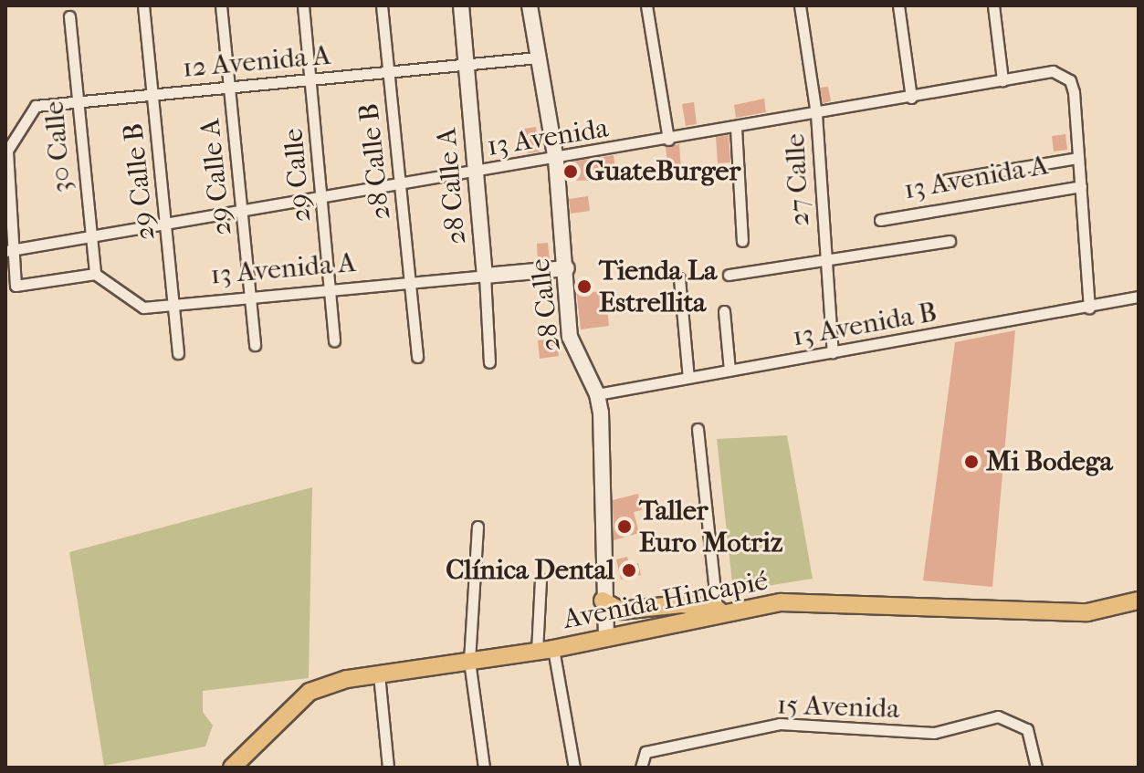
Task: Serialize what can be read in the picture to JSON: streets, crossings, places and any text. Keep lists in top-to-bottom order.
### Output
{
  "streets": {
    "main road": [
      "13 Avenida A",
      "28 Calle A",
      "28 Calle",
      "Avenida Hincapié"
    ],
    "street": [
      "12 Avenida A",
      "13 Avenida",
      "30 Calle",
      "28 Calle B",
      "29 Calle",
      "29 Calle A",
      "27 Calle",
      "29 Calle B",
      "13 Avenida B",
      "15 Avenida"
    ]
  },
  "crossings": [
    ["12 Avenida A", "30 Calle"],
    ["12 Avenida A", "28 Calle B"],
    ["12 Avenida A", "29 Calle"],
    ["12 Avenida A", "29 Calle A"],
    ["12 Avenida A", "29 Calle B"],
    ["12 Avenida A", "28 Calle A"],
    ["12 Avenida A", "28 Calle"],
    ["13 Avenida", "30 Calle"],
    ["13 Avenida", "28 Calle B"],
    ["13 Avenida", "29 Calle"],
    ["13 Avenida", "29 Calle A"],
    ["13 Avenida", "27 Calle"],
    ["13 Avenida", "29 Calle B"],
    ["13 Avenida", "28 Calle A"],
    ["13 Avenida", "28 Calle"],
    ["30 Calle", "13 Avenida A"],
    ["28 Calle B", "13 Avenida A"],
    ["29 Calle", "13 Avenida A"],
    ["29 Calle A", "13 Avenida A"],
    ["13 Avenida A", "27 Calle"],
    ["13 Avenida A", "29 Calle B"],
    ["13 Avenida A", "28 Calle A"],
    ["13 Avenida A", "28 Calle"],
    ["27 Calle", "13 Avenida B"],
    ["28 Calle", "13 Avenida B"],
    ["28 Calle", "Avenida Hincapié"]
  ],
  "places": [
    "GuateBurger",
    "Tienda La Estrellita",
    "Mi Bodega",
    "Taller Euro Motriz",
    "Clínica Dental"
  ]
}
